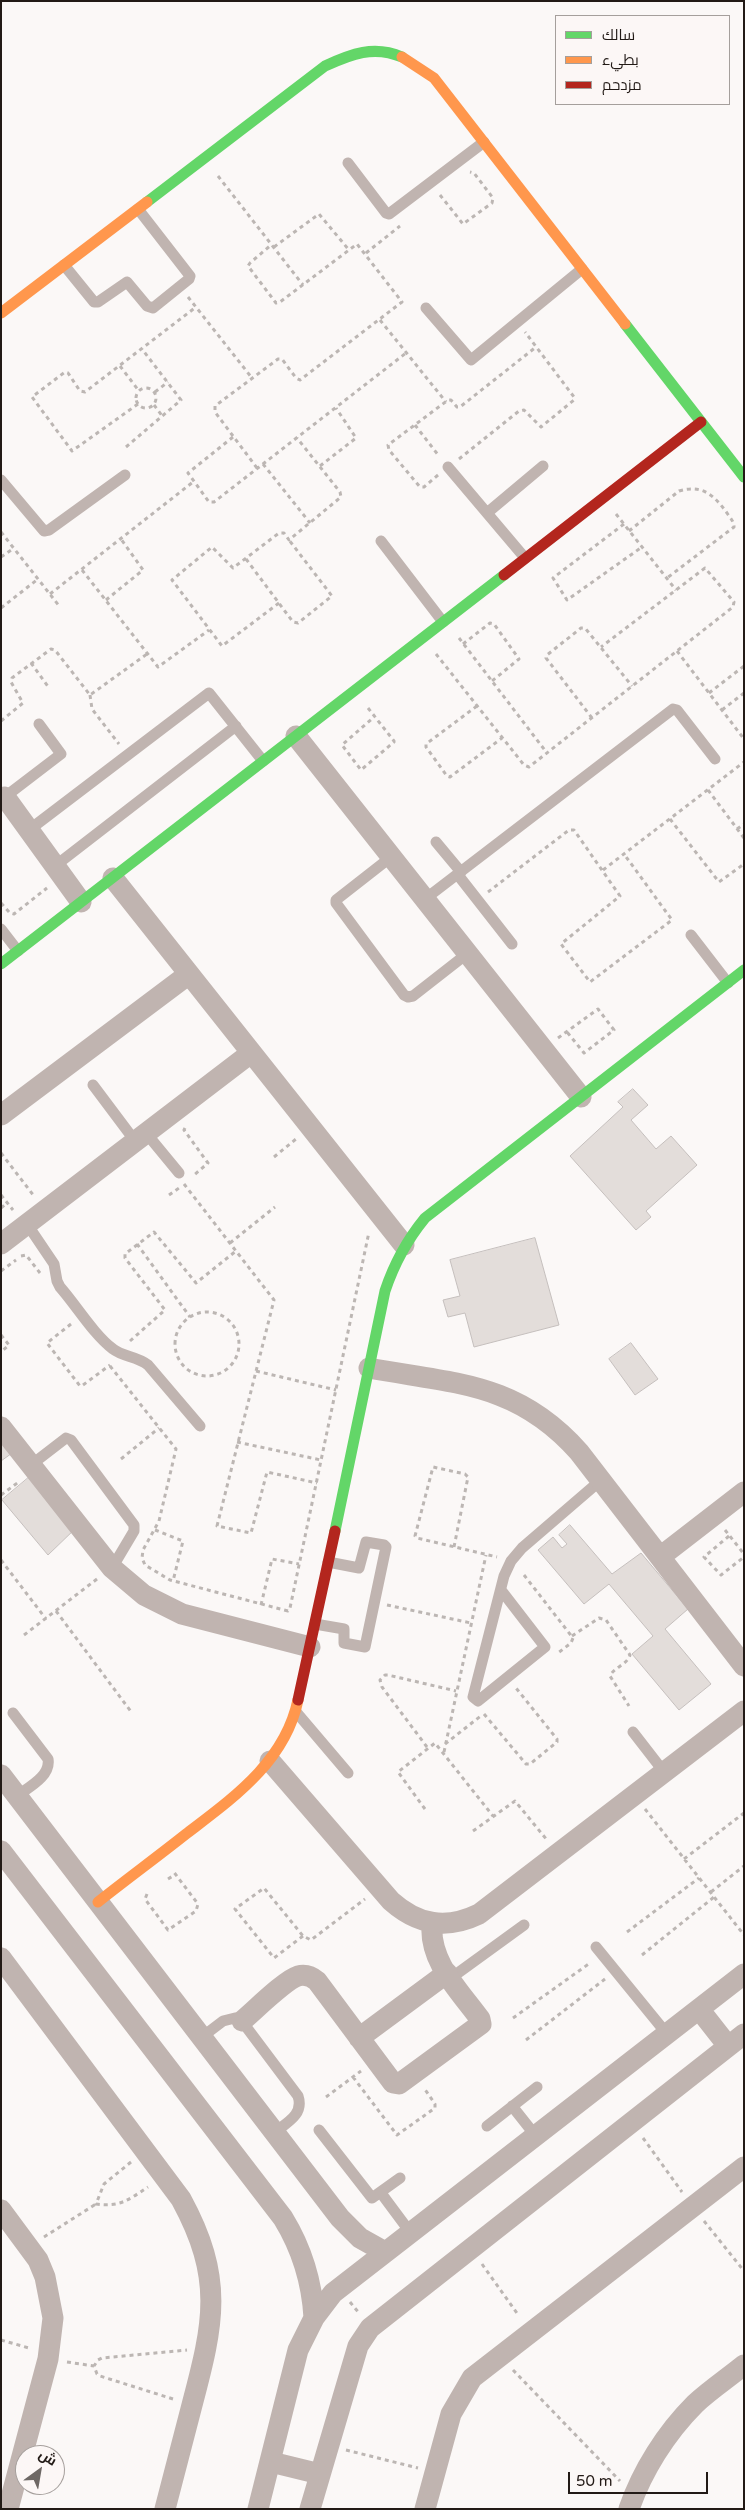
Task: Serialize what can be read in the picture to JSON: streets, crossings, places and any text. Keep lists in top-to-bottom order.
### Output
{
  "legend": ["سالك", "بطيء", "مزدحم"],
  "scale_bar": "50 m",
  "north": "top right"
}
